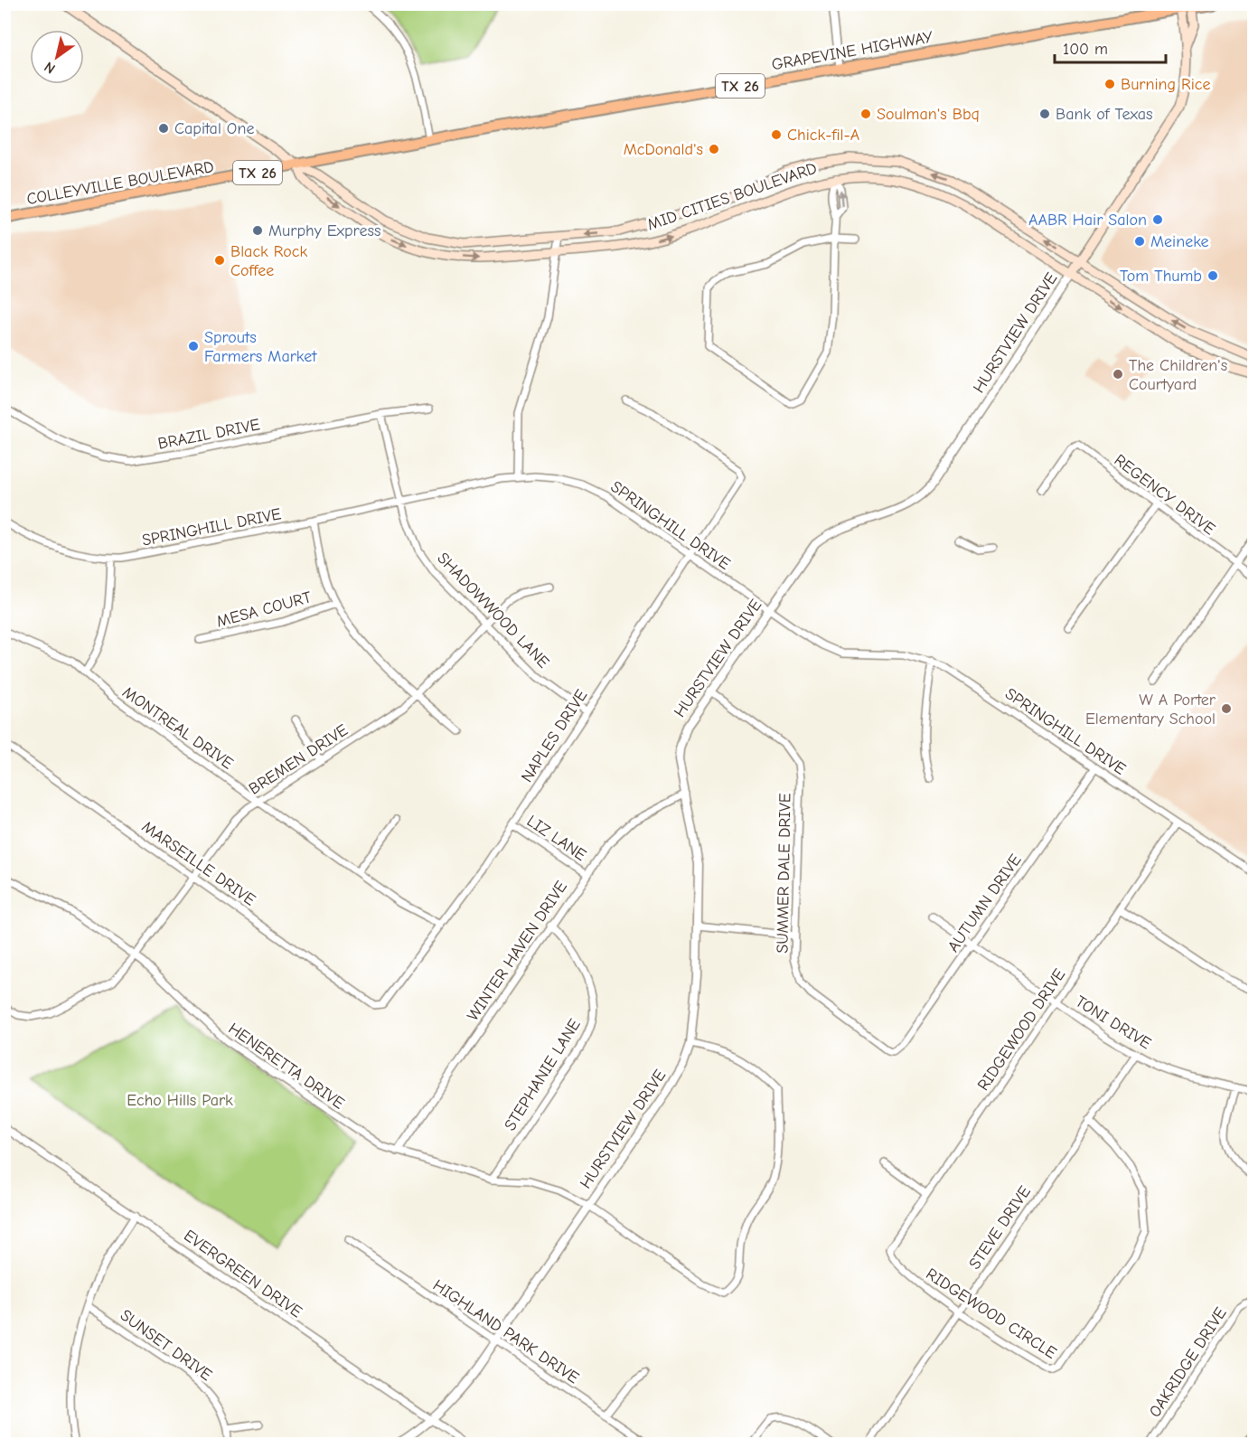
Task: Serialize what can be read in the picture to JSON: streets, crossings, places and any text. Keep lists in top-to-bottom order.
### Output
{
  "streets": {
    "main road": [
      "GRAPEVINE HIGHWAY",
      "TX 26",
      "COLLEYVILLE BOULEVARD",
      "MID CITIES BOULEVARD",
      "HURSTVIEW DRIVE"
    ],
    "street": [
      "BRAZIL DRIVE",
      "REGENCY DRIVE",
      "SPRINGHILL DRIVE",
      "MESA COURT",
      "SHADOWWOOD LANE",
      "MONTREAL DRIVE",
      "NAPLES DRIVE",
      "BREMEN DRIVE",
      "LIZ LANE",
      "MARSEILLE DRIVE",
      "SUMMER DALE DRIVE",
      "AUTUMN DRIVE",
      "WINTER HAVEN DRIVE",
      "TONI DRIVE",
      "RIDGEWOOD DRIVE",
      "HENERETTA DRIVE",
      "STEPHANIE LANE",
      "STEVE DRIVE",
      "EVERGREEN DRIVE",
      "RIDGEWOOD CIRCLE",
      "HIGHLAND PARK DRIVE",
      "SUNSET DRIVE",
      "OAKRIDGE DRIVE"
    ]
  },
  "crossings": [
    ["GRAPEVINE HIGHWAY", "COLLEYVILLE BOULEVARD"],
    ["GRAPEVINE HIGHWAY", "HURSTVIEW DRIVE"],
    ["COLLEYVILLE BOULEVARD", "MID CITIES BOULEVARD"],
    ["MID CITIES BOULEVARD", "HURSTVIEW DRIVE"],
    ["HURSTVIEW DRIVE", "SPRINGHILL DRIVE"],
    ["HURSTVIEW DRIVE", "SUMMER DALE DRIVE"],
    ["HURSTVIEW DRIVE", "WINTER HAVEN DRIVE"],
    ["HURSTVIEW DRIVE", "HENERETTA DRIVE"],
    ["HURSTVIEW DRIVE", "EVERGREEN DRIVE"],
    ["HURSTVIEW DRIVE", "HIGHLAND PARK DRIVE"],
    ["BRAZIL DRIVE", "SHADOWWOOD LANE"],
    ["SPRINGHILL DRIVE", "SHADOWWOOD LANE"],
    ["SPRINGHILL DRIVE", "NAPLES DRIVE"],
    ["SPRINGHILL DRIVE", "AUTUMN DRIVE"],
    ["SPRINGHILL DRIVE", "RIDGEWOOD DRIVE"],
    ["SHADOWWOOD LANE", "NAPLES DRIVE"],
    ["SHADOWWOOD LANE", "BREMEN DRIVE"],
    ["MONTREAL DRIVE", "NAPLES DRIVE"],
    ["MONTREAL DRIVE", "BREMEN DRIVE"],
    ["NAPLES DRIVE", "LIZ LANE"],
    ["NAPLES DRIVE", "MARSEILLE DRIVE"],
    ["BREMEN DRIVE", "MARSEILLE DRIVE"],
    ["BREMEN DRIVE", "HENERETTA DRIVE"],
    ["LIZ LANE", "WINTER HAVEN DRIVE"],
    ["SUMMER DALE DRIVE", "AUTUMN DRIVE"],
    ["AUTUMN DRIVE", "TONI DRIVE"],
    ["WINTER HAVEN DRIVE", "HENERETTA DRIVE"],
    ["WINTER HAVEN DRIVE", "STEPHANIE LANE"],
    ["TONI DRIVE", "RIDGEWOOD DRIVE"],
    ["TONI DRIVE", "STEVE DRIVE"],
    ["RIDGEWOOD DRIVE", "RIDGEWOOD CIRCLE"],
    ["HENERETTA DRIVE", "STEPHANIE LANE"],
    ["STEVE DRIVE", "RIDGEWOOD CIRCLE"]
  ],
  "parks": ["Echo Hills Park"],
  "places": [
    "Burning Rice",
    "Soulman's Bbq",
    "Bank of Texas",
    "Capital One",
    "Chick-fil-A",
    "McDonald's",
    "AABR Hair Salon",
    "Murphy Express",
    "Meineke",
    "Black Rock Coffee",
    "Tom Thumb",
    "Sprouts Farmers Market",
    "The Children's Courtyard",
    "W A Porter Elementary School"
  ],
  "scale_bar": "100 m",
  "north": "bottom left"
}
